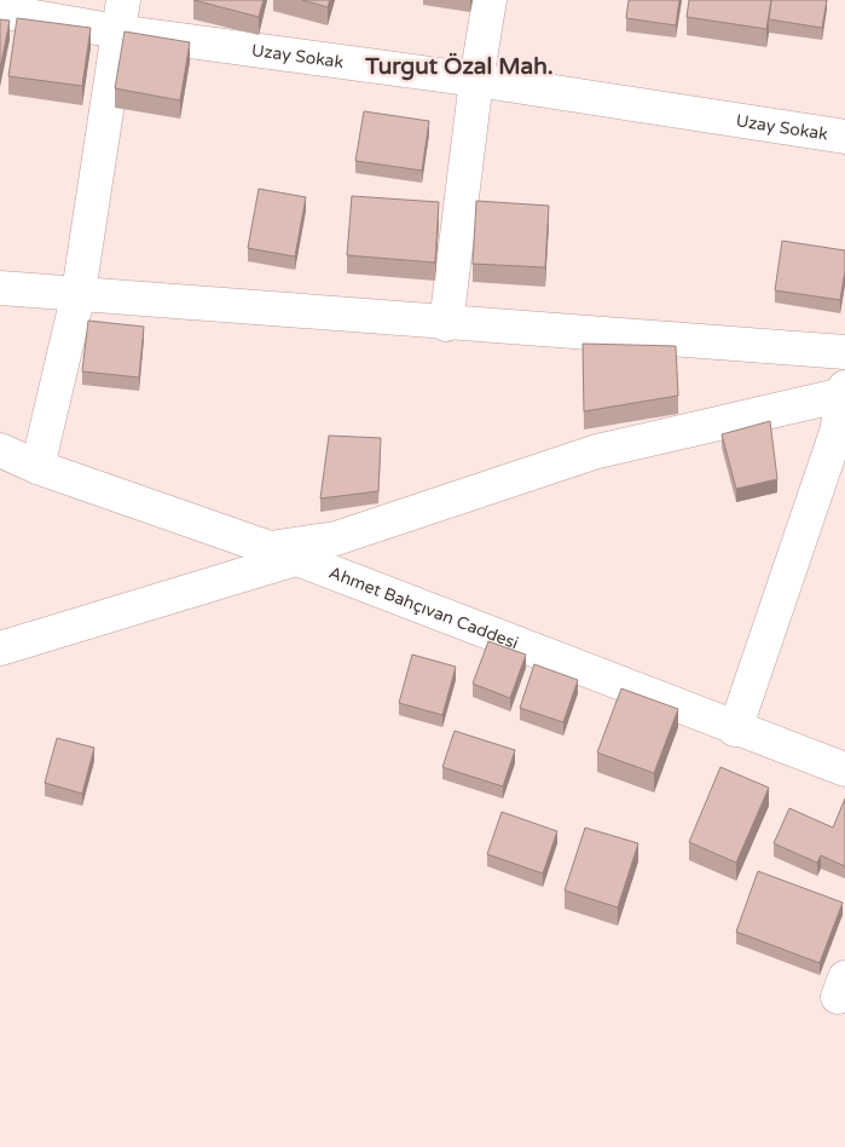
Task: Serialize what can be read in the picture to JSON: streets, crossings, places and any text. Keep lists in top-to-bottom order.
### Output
{
  "streets": {
    "street": ["Uzay Sokak", "Ahmet Bahçıvan Caddesi"]
  },
  "districts": ["Turgut Özal Mah."]
}
